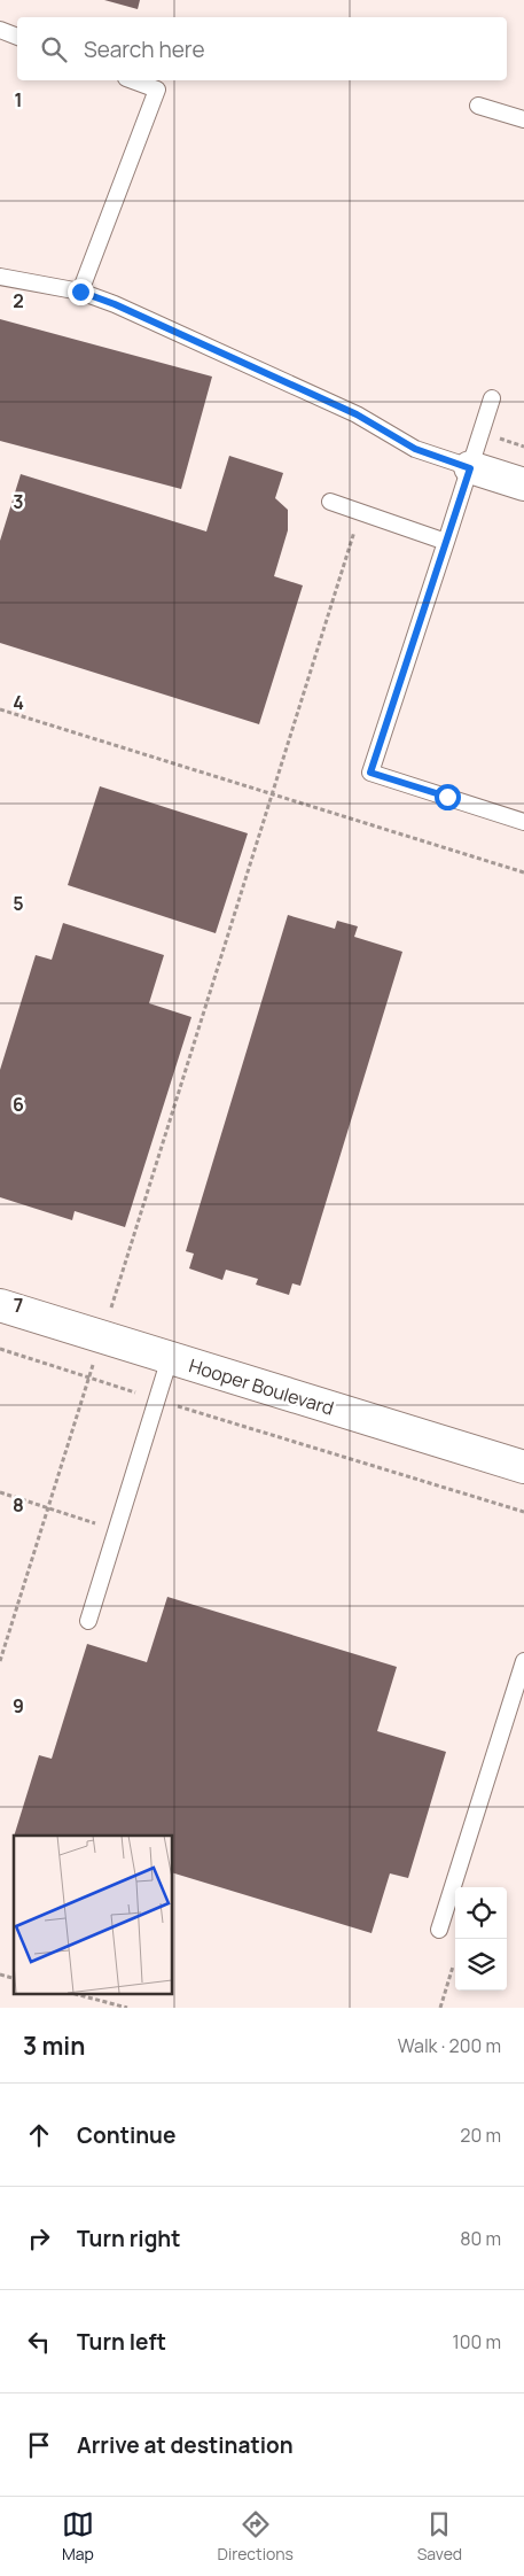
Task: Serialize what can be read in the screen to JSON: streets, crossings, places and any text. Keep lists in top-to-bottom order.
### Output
{
  "streets": {
    "street": ["Hooper Boulevard"]
  },
  "page": {
    "search": "Search here",
    "heading": ["3 min", "Walk · 200 m"],
    "list": [
      ["Continue", "20 m"],
      ["Turn right", "80 m"],
      ["Turn left", "100 m"],
      "Arrive at destination"
    ],
    "nav": ["Map", "Directions", "Saved"]
  },
  "grid": {
    "rows": [
      "1",
      "2",
      "3",
      "4",
      "5",
      "6",
      "7",
      "8",
      "9"
    ]
  }
}
